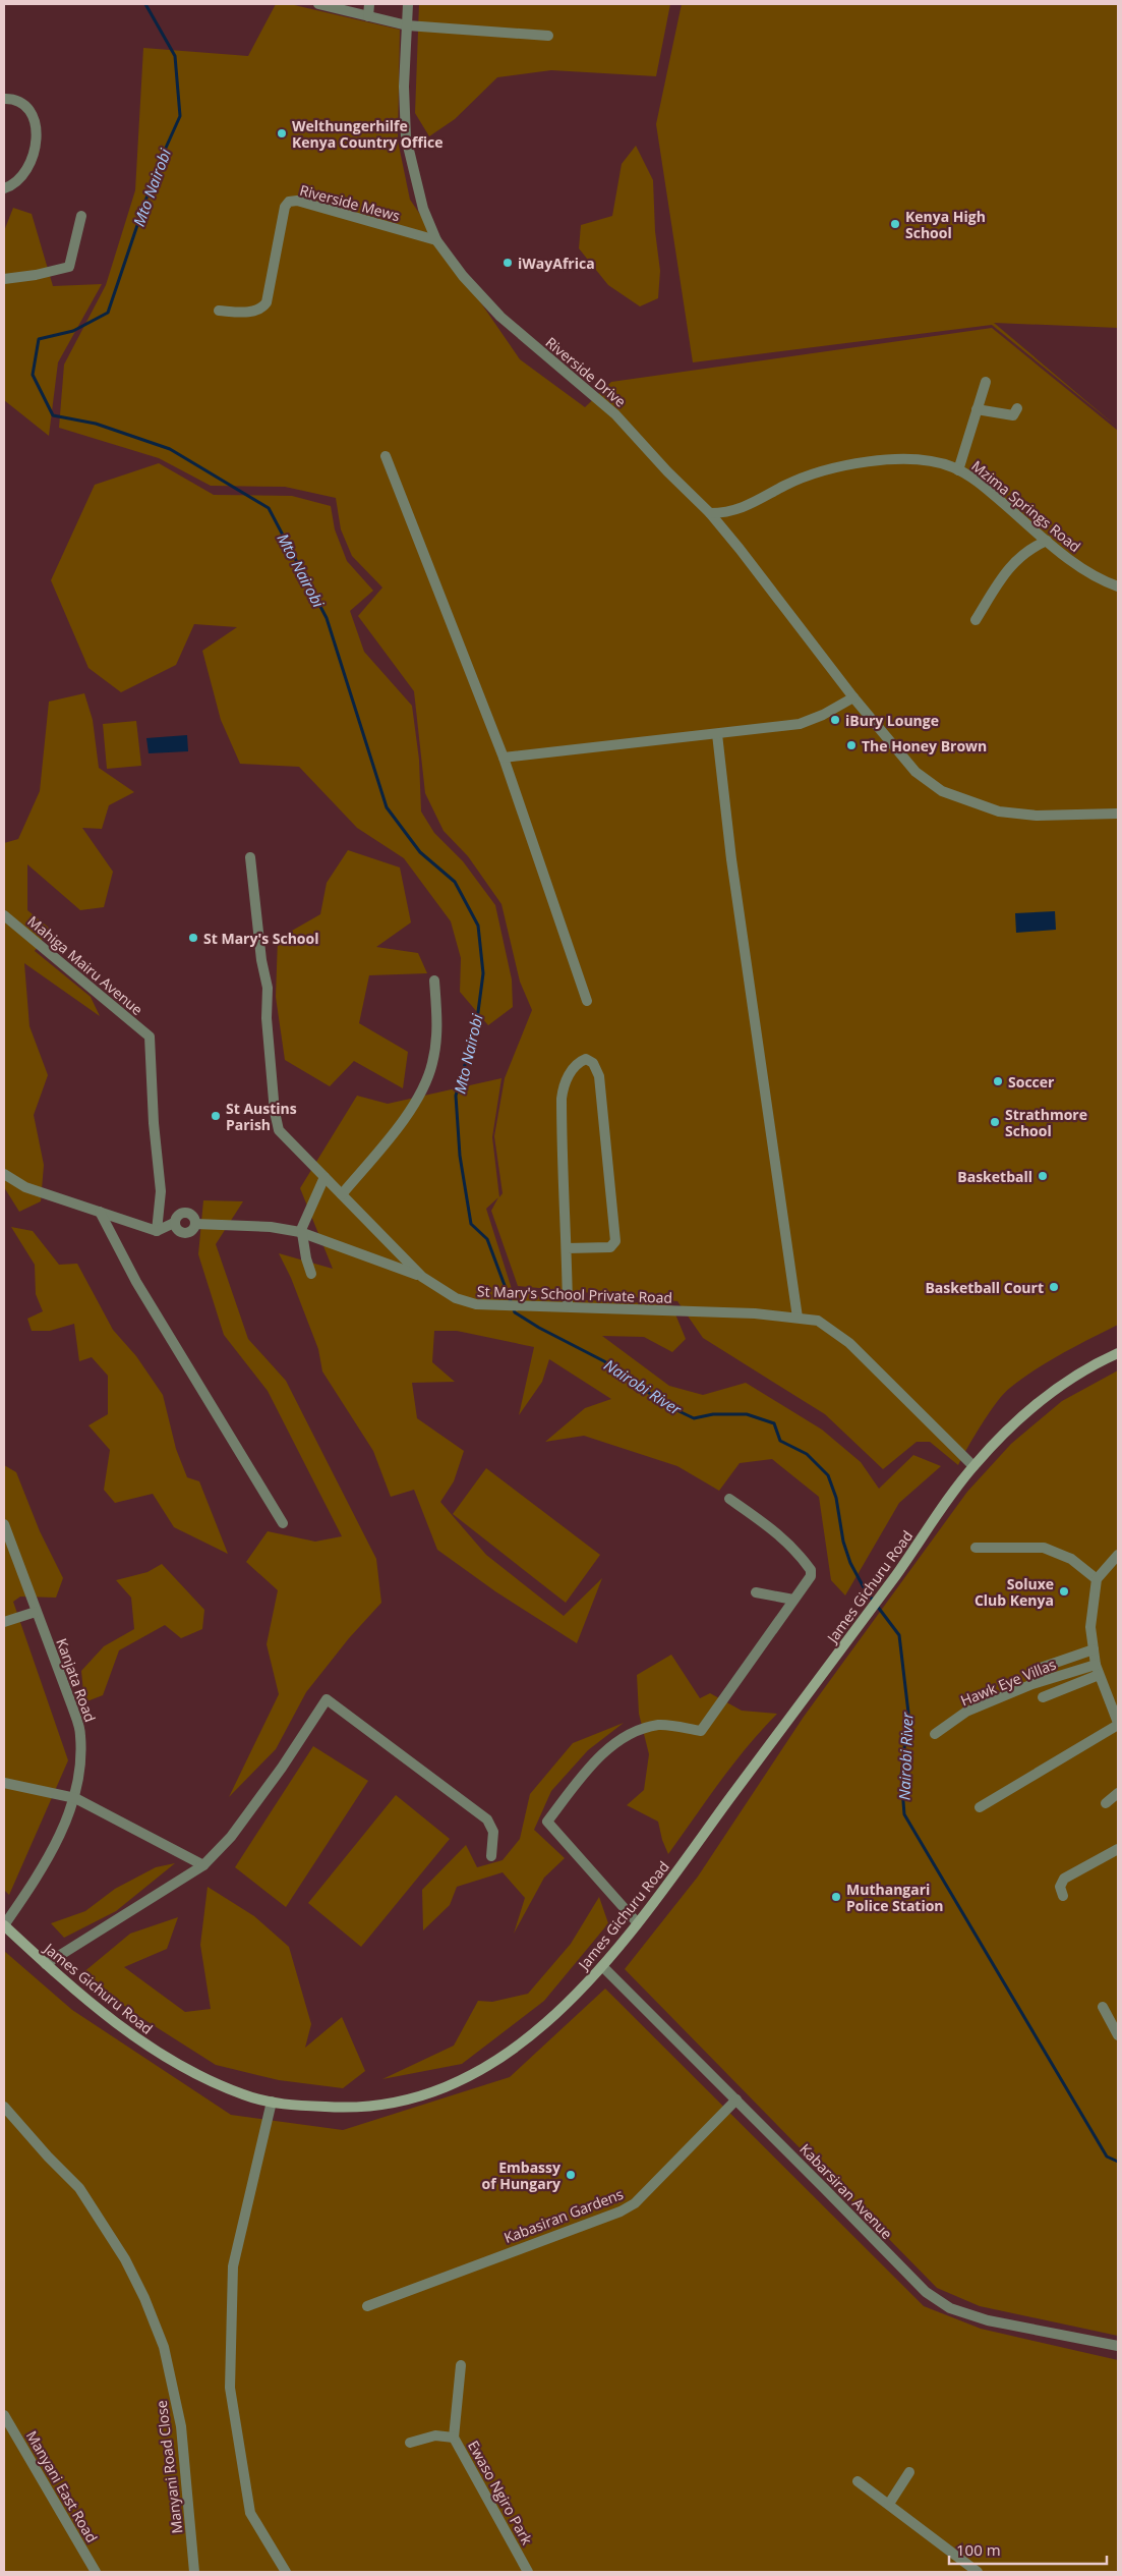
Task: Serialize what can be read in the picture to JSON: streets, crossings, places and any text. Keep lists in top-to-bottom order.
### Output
{
  "streets": {
    "main road": ["James Gichuru Road"],
    "street": [
      "Riverside Mews",
      "Riverside Drive",
      "Mzima Springs Road",
      "Mahiga Mairu Avenue",
      "St Mary's School Private Road",
      "Kanjata Road",
      "Hawk Eye Villas",
      "Kabarsiran Avenue",
      "Kabasiran Gardens",
      "Manyani Road Close",
      "Manyani East Road",
      "Ewaso Ngiro Park"
    ]
  },
  "crossings": [
    ["Riverside Mews", "Riverside Drive"],
    ["Riverside Drive", "Mzima Springs Road"],
    ["St Mary's School Private Road", "James Gichuru Road"],
    ["James Gichuru Road", "Kanjata Road"],
    ["James Gichuru Road", "Kabarsiran Avenue"],
    ["Kabarsiran Avenue", "Kabasiran Gardens"]
  ],
  "water": ["Mto Nairobi", "Nairobi River"],
  "places": [
    "Welthungerhilfe Kenya Country Office",
    "Kenya High School",
    "iWayAfrica",
    "iBury Lounge",
    "The Honey Brown",
    "St Mary's School",
    "Soccer",
    "St Austins Parish",
    "Strathmore School",
    "Basketball",
    "Basketball Court",
    "Soluxe Club Kenya",
    "Muthangari Police Station",
    "Embassy of Hungary"
  ],
  "scale_bar": "100 m"
}
